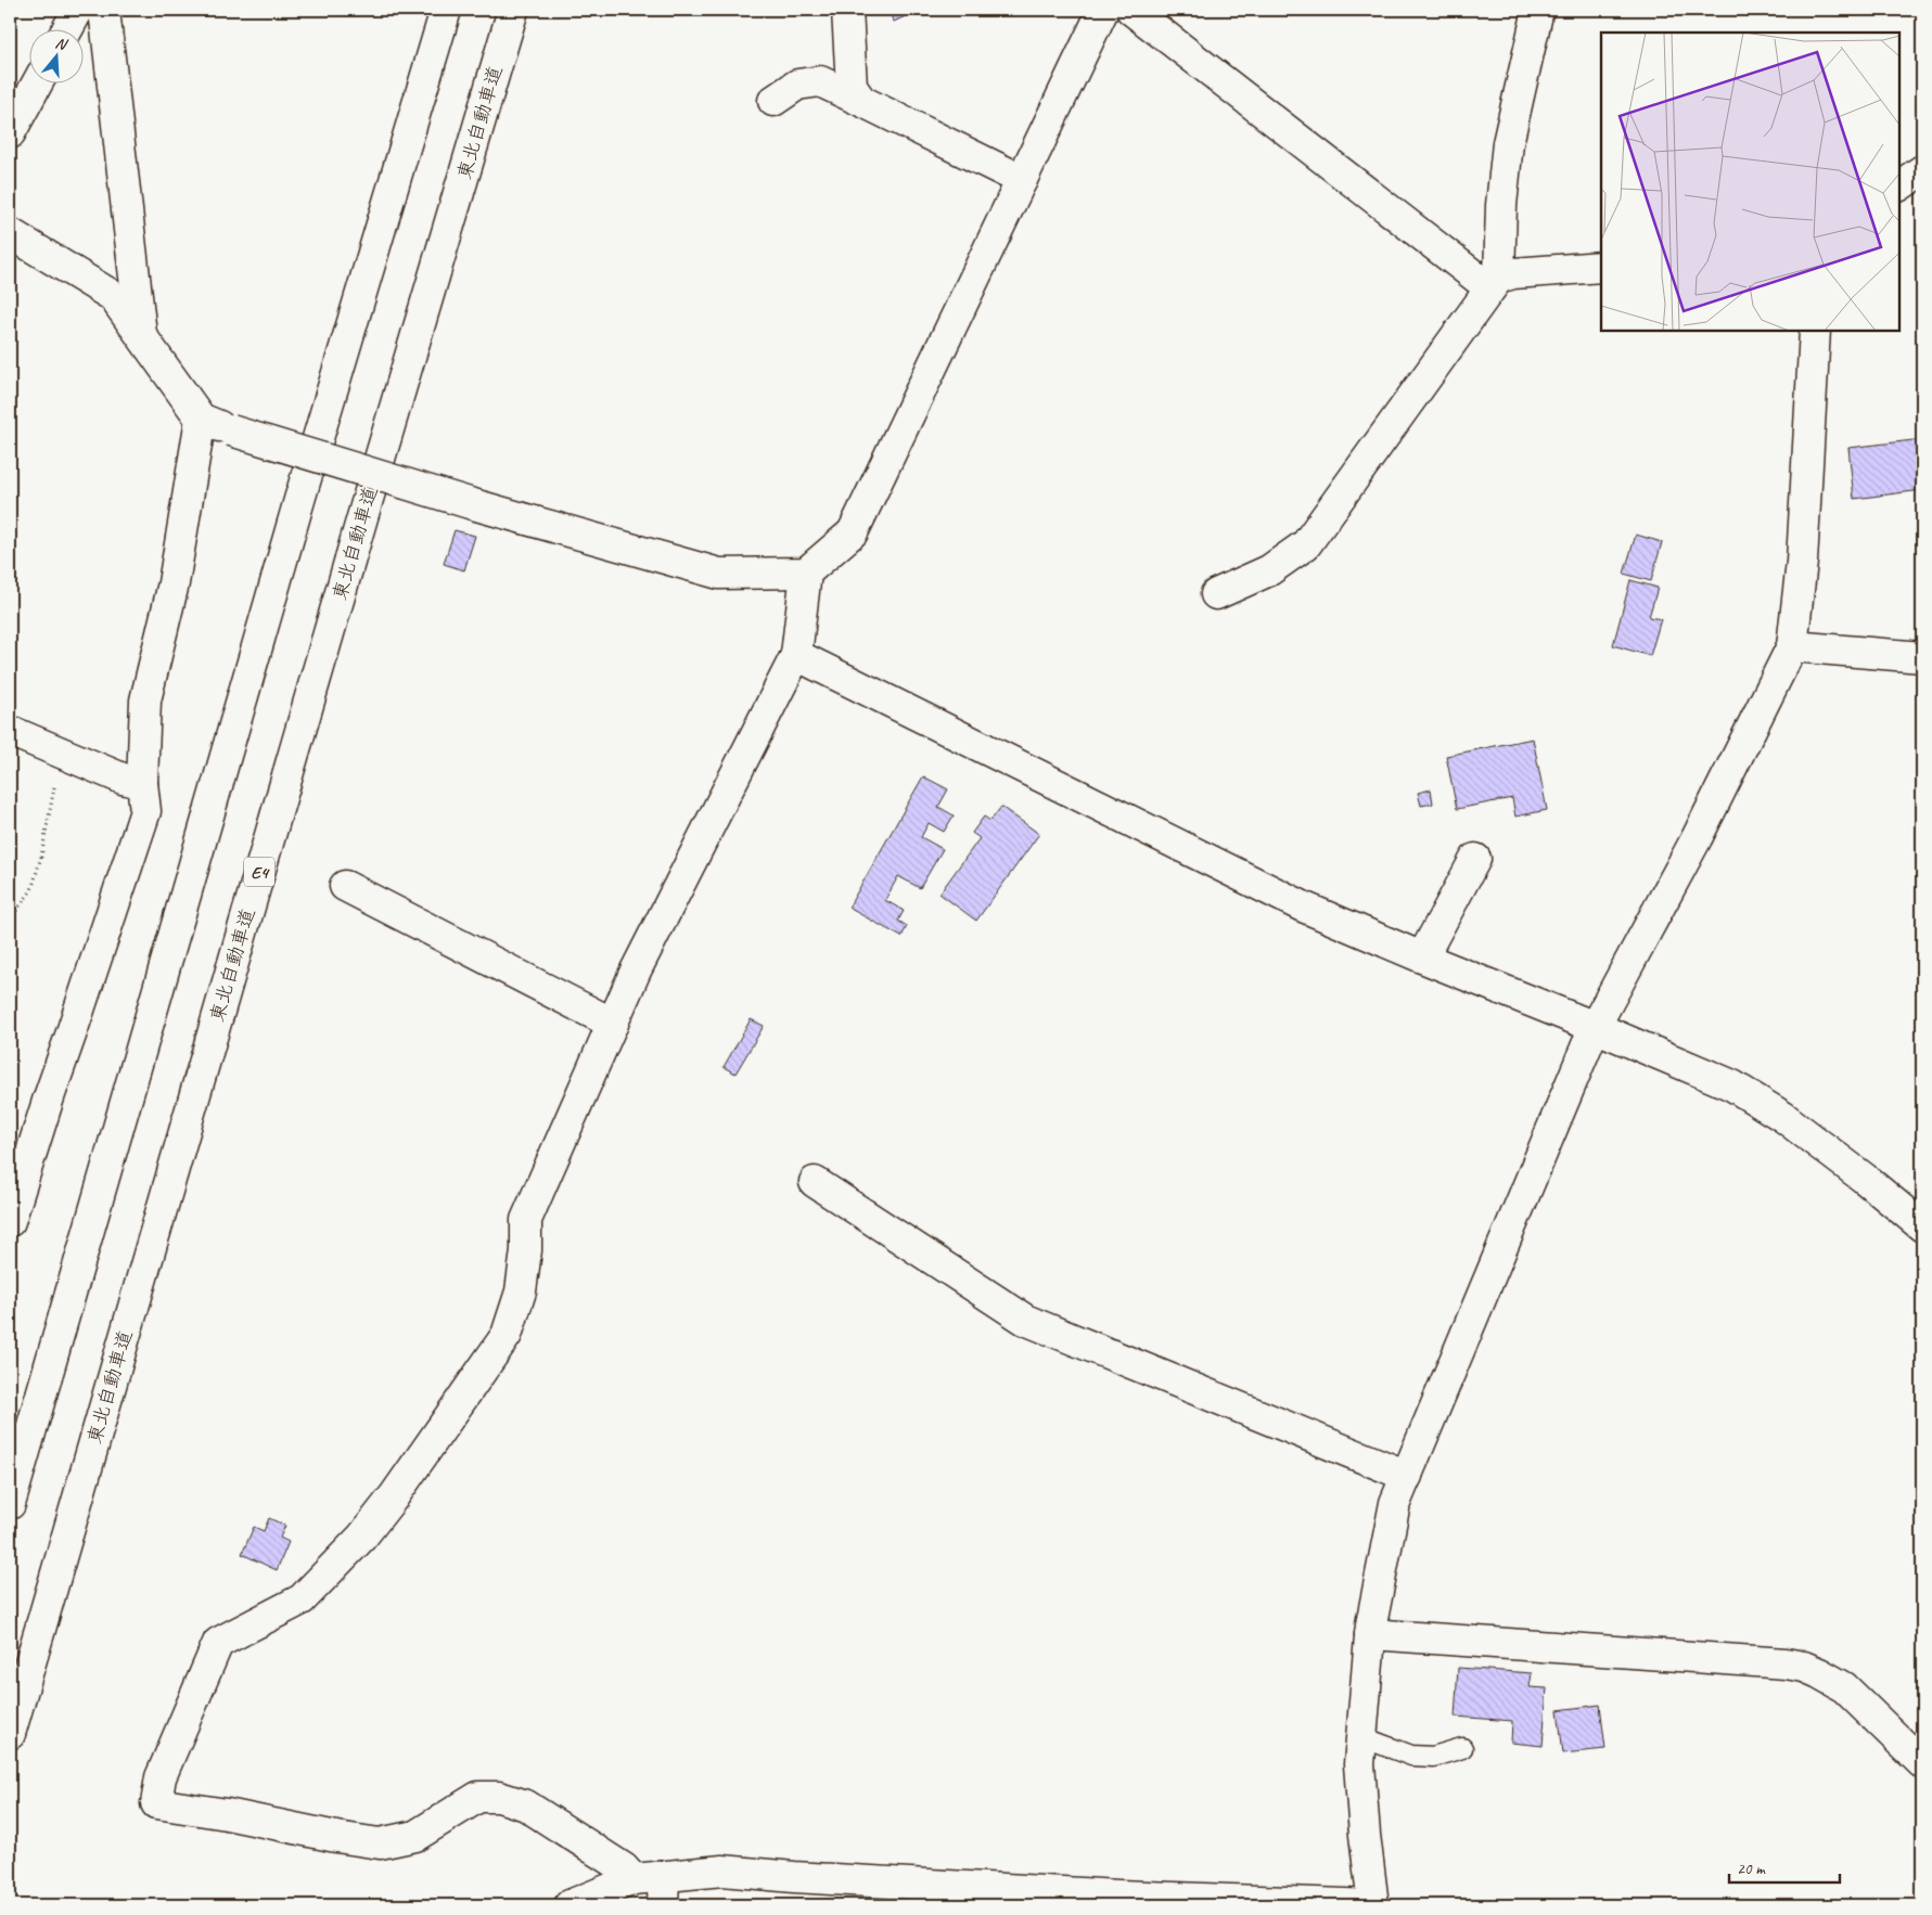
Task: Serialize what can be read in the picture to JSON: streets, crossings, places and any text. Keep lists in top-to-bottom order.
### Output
{
  "streets": {
    "main road": ["東北自動車道", "E4"]
  },
  "scale_bar": "20 m",
  "north": "top"
}
